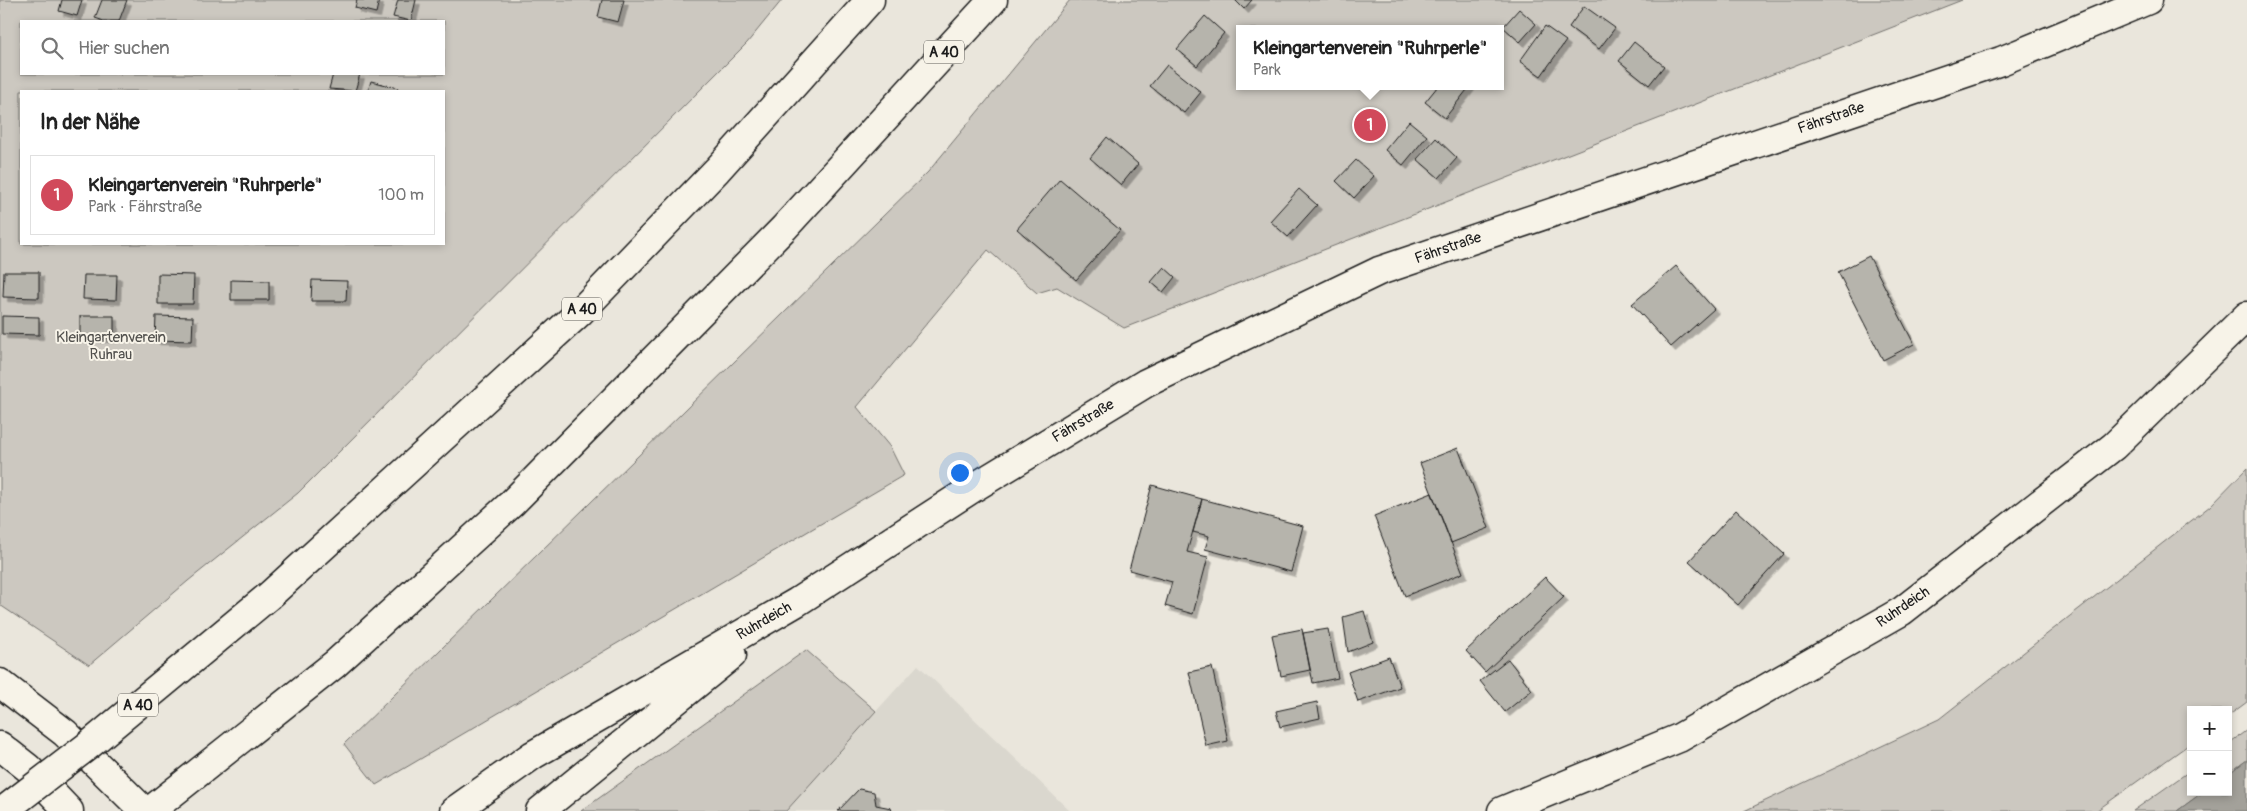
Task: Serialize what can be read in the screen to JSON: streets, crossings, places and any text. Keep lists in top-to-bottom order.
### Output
{
  "streets": {
    "main road": ["A 40", "Fährstraße", "Ruhrdeich"]
  },
  "crossings": [
    ["Fährstraße", "Ruhrdeich"]
  ],
  "parks": ["Kleingartenverein Ruhrau"],
  "page": {
    "search": "Hier suchen",
    "popup": ["Kleingartenverein \"Ruhrperle\"", "Park"],
    "heading": "In der Nähe",
    "pins": "1",
    "list": [
      {
        "mark": "1",
        "name": "Kleingartenverein \"Ruhrperle\"",
        "note": "Park · Fährstraße",
        "value": "100 m"
      }
    ],
    "map_buttons": ["+", "−"]
  }
}
